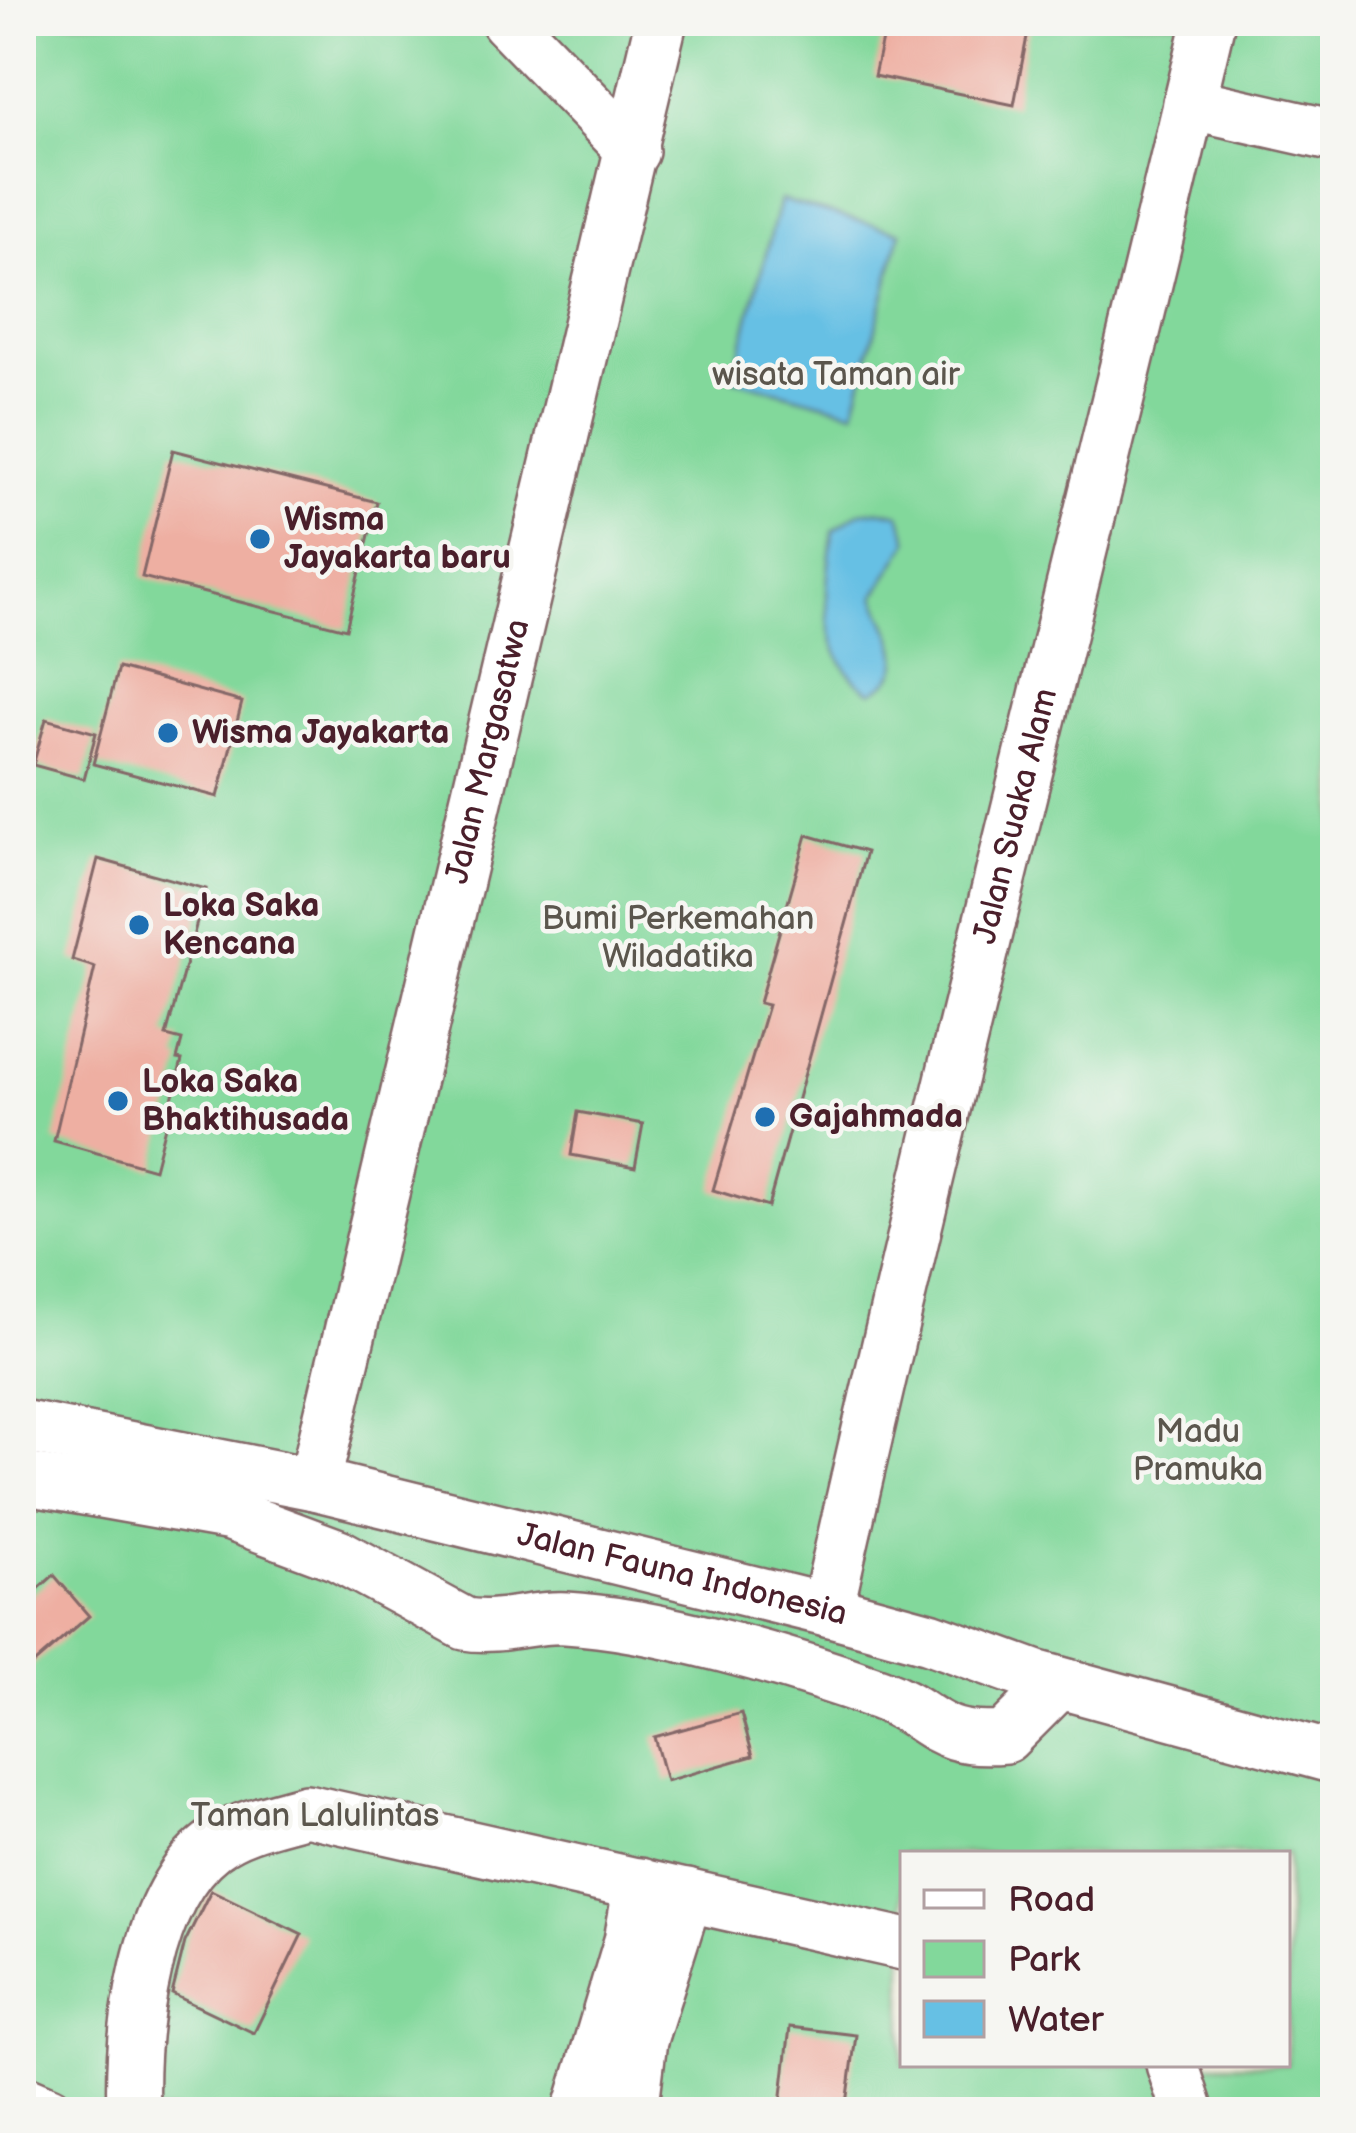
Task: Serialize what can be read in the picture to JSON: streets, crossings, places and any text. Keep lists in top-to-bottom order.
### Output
{
  "streets": {
    "street": ["Jalan Margasatwa", "Jalan Suaka Alam", "Jalan Fauna Indonesia"]
  },
  "crossings": [
    ["Jalan Margasatwa", "Jalan Fauna Indonesia"],
    ["Jalan Suaka Alam", "Jalan Fauna Indonesia"]
  ],
  "parks": [
    "wisata Taman air",
    "Bumi Perkemahan Wiladatika",
    "Madu Pramuka",
    "Taman Lalulintas"
  ],
  "places": [
    "Wisma Jayakarta baru",
    "Wisma Jayakarta",
    "Loka Saka Kencana",
    "Loka Saka Bhaktihusada",
    "Gajahmada"
  ],
  "legend": ["Road", "Park", "Water"]
}
